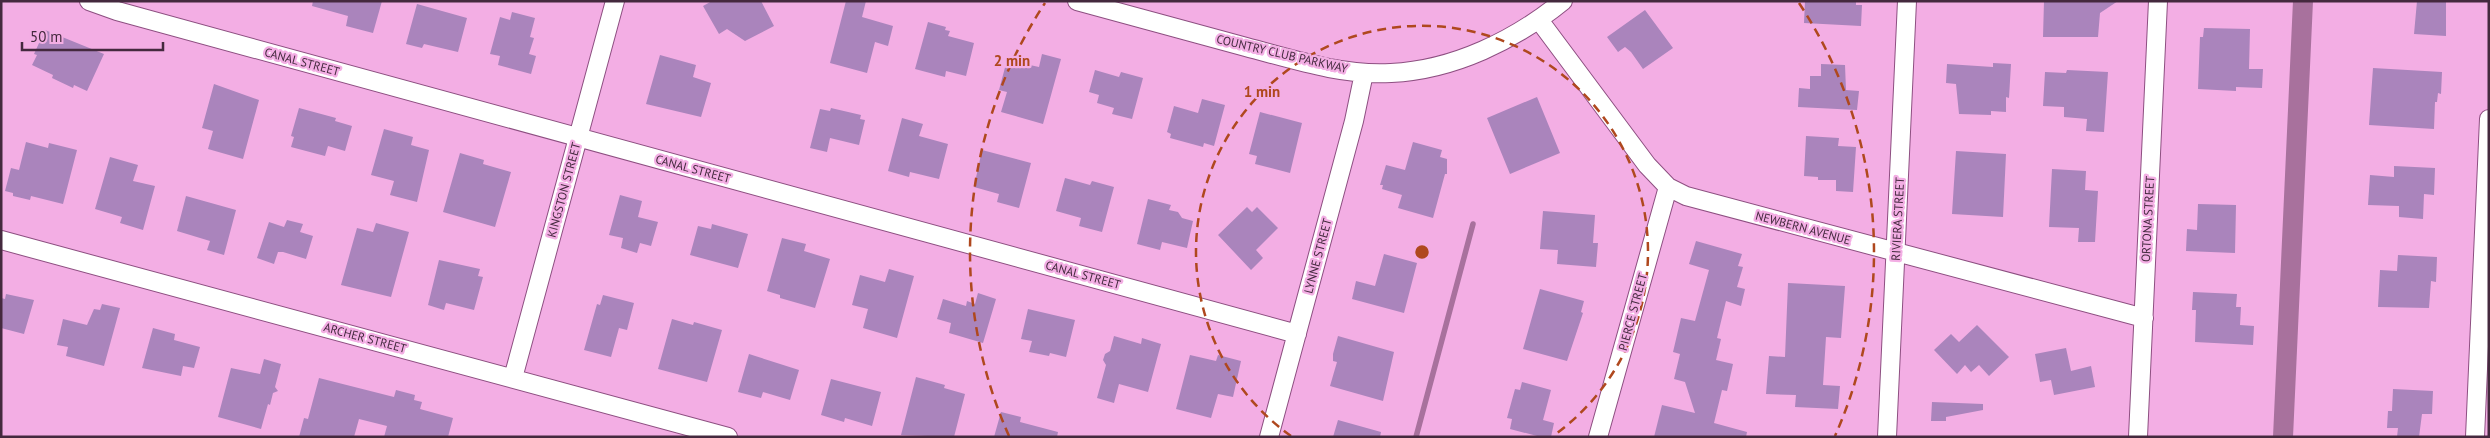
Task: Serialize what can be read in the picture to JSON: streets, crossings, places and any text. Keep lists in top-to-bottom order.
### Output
{
  "streets": {
    "street": [
      "COUNTRY CLUB PARKWAY",
      "CANAL STREET",
      "KINGSTON STREET",
      "RIVIERA STREET",
      "ORTONA STREET",
      "NEWBERN AVENUE",
      "LYNNE STREET",
      "PIERCE STREET",
      "ARCHER STREET"
    ]
  },
  "crossings": [
    ["COUNTRY CLUB PARKWAY", "NEWBERN AVENUE"],
    ["COUNTRY CLUB PARKWAY", "LYNNE STREET"],
    ["CANAL STREET", "KINGSTON STREET"],
    ["CANAL STREET", "LYNNE STREET"],
    ["KINGSTON STREET", "ARCHER STREET"],
    ["RIVIERA STREET", "NEWBERN AVENUE"],
    ["ORTONA STREET", "NEWBERN AVENUE"],
    ["NEWBERN AVENUE", "PIERCE STREET"]
  ],
  "scale_bar": "50 m",
  "rings": ["2 min", "1 min"]
}
